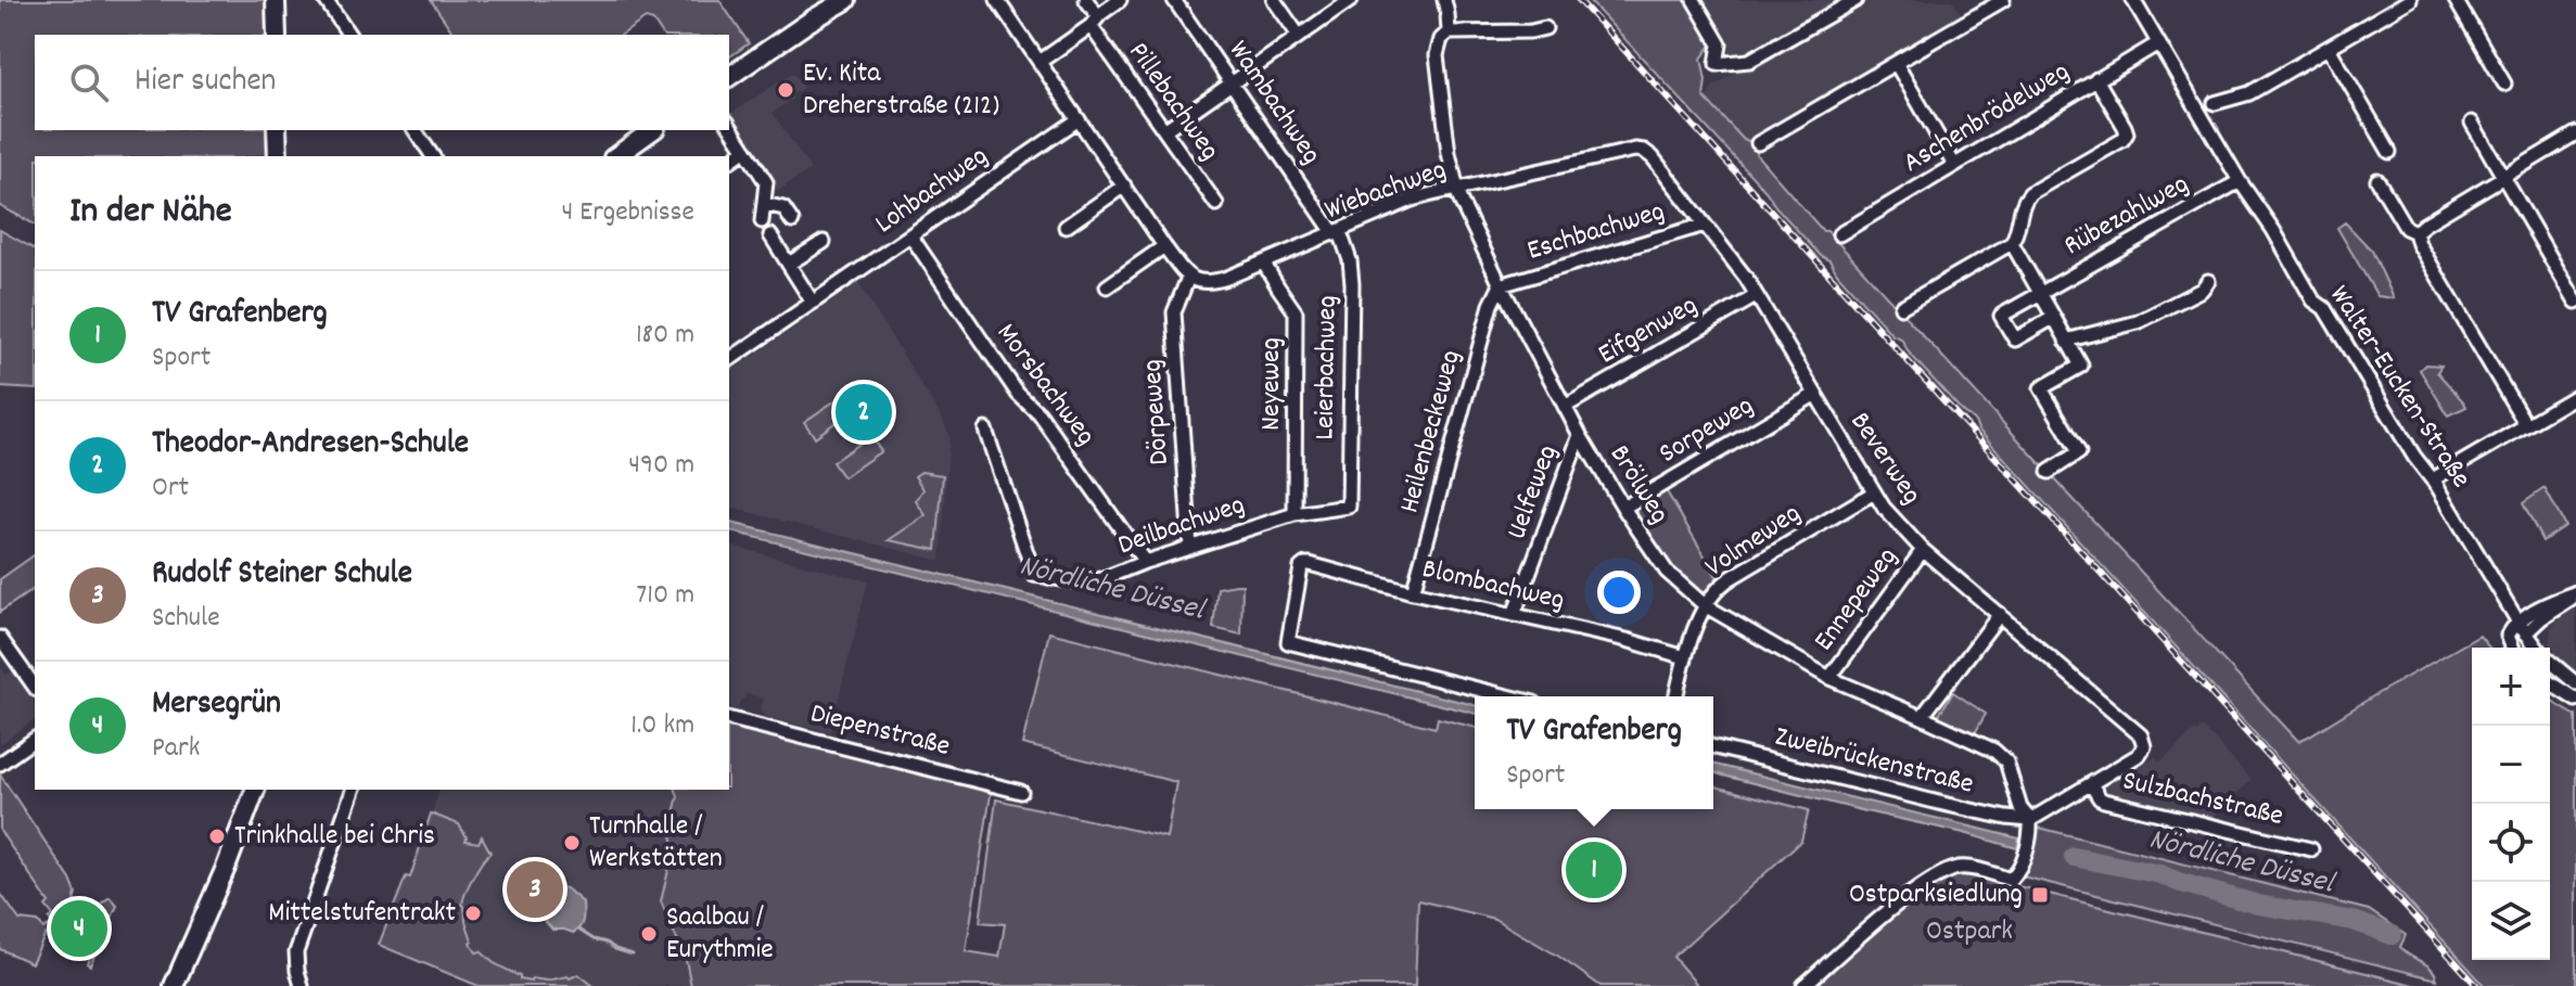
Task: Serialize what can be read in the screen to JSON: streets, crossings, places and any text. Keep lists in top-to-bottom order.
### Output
{
  "streets": {
    "street": [
      "Pillebachweg",
      "Wambachweg",
      "Aschenbrödelweg",
      "Lohbachweg",
      "Wiebachweg",
      "Rübezahlweg",
      "Eschbachweg",
      "Eifgenweg",
      "Leierbachweg",
      "Neyeweg",
      "Morsbachweg",
      "Walter-Eucken-Straße",
      "Dörpeweg",
      "Sorpeweg",
      "Heilenbeckeweg",
      "Beverweg",
      "Brölweg",
      "Uelfeweg",
      "Deilbachweg",
      "Volmeweg",
      "Blombachweg",
      "Ennepeweg",
      "Diepenstraße",
      "Zweibrückenstraße",
      "Sulzbachstraße"
    ]
  },
  "crossings": [
    ["Wambachweg", "Wiebachweg"],
    ["Wambachweg", "Leierbachweg"],
    ["Aschenbrödelweg", "Walter-Eucken-Straße"],
    ["Lohbachweg", "Morsbachweg"],
    ["Wiebachweg", "Leierbachweg"],
    ["Wiebachweg", "Neyeweg"],
    ["Wiebachweg", "Dörpeweg"],
    ["Wiebachweg", "Beverweg"],
    ["Wiebachweg", "Brölweg"],
    ["Rübezahlweg", "Walter-Eucken-Straße"],
    ["Eschbachweg", "Heilenbeckeweg"],
    ["Eschbachweg", "Beverweg"],
    ["Eschbachweg", "Brölweg"],
    ["Eifgenweg", "Beverweg"],
    ["Eifgenweg", "Brölweg"],
    ["Leierbachweg", "Deilbachweg"],
    ["Neyeweg", "Deilbachweg"],
    ["Morsbachweg", "Deilbachweg"],
    ["Dörpeweg", "Deilbachweg"],
    ["Sorpeweg", "Beverweg"],
    ["Sorpeweg", "Brölweg"],
    ["Heilenbeckeweg", "Brölweg"],
    ["Heilenbeckeweg", "Blombachweg"],
    ["Beverweg", "Volmeweg"],
    ["Beverweg", "Ennepeweg"],
    ["Beverweg", "Sulzbachstraße"],
    ["Brölweg", "Uelfeweg"],
    ["Brölweg", "Volmeweg"],
    ["Brölweg", "Ennepeweg"],
    ["Brölweg", "Zweibrückenstraße"],
    ["Brölweg", "Sulzbachstraße"],
    ["Uelfeweg", "Blombachweg"],
    ["Volmeweg", "Blombachweg"],
    ["Zweibrückenstraße", "Sulzbachstraße"]
  ],
  "water": ["Nördliche Düssel"],
  "parks": ["Ostpark"],
  "places": {
    "other": [
      "Ev. Kita Dreherstraße (212)",
      "Trinkhalle bei Chris",
      "Turnhalle / Werkstätten",
      "Mittelstufentrakt",
      "Saalbau / Eurythmie"
    ],
    "transit": ["Ostparksiedlung"]
  },
  "page": {
    "search": "Hier suchen",
    "heading": ["In der Nähe", "4 Ergebnisse"],
    "list": [
      {
        "mark": "1",
        "name": "TV Grafenberg",
        "note": "Sport",
        "value": "180 m"
      },
      {
        "mark": "2",
        "name": "Theodor-Andresen-Schule",
        "note": "Ort",
        "value": "490 m"
      },
      {
        "mark": "3",
        "name": "Rudolf Steiner Schule",
        "note": "Schule",
        "value": "710 m"
      },
      {
        "mark": "4",
        "name": "Mersegrün",
        "note": "Park",
        "value": "1.0 km"
      }
    ],
    "pins": [
      "2",
      "1",
      "3",
      "4"
    ],
    "map_buttons": ["+", "−"],
    "popup": ["TV Grafenberg", "Sport"]
  }
}
